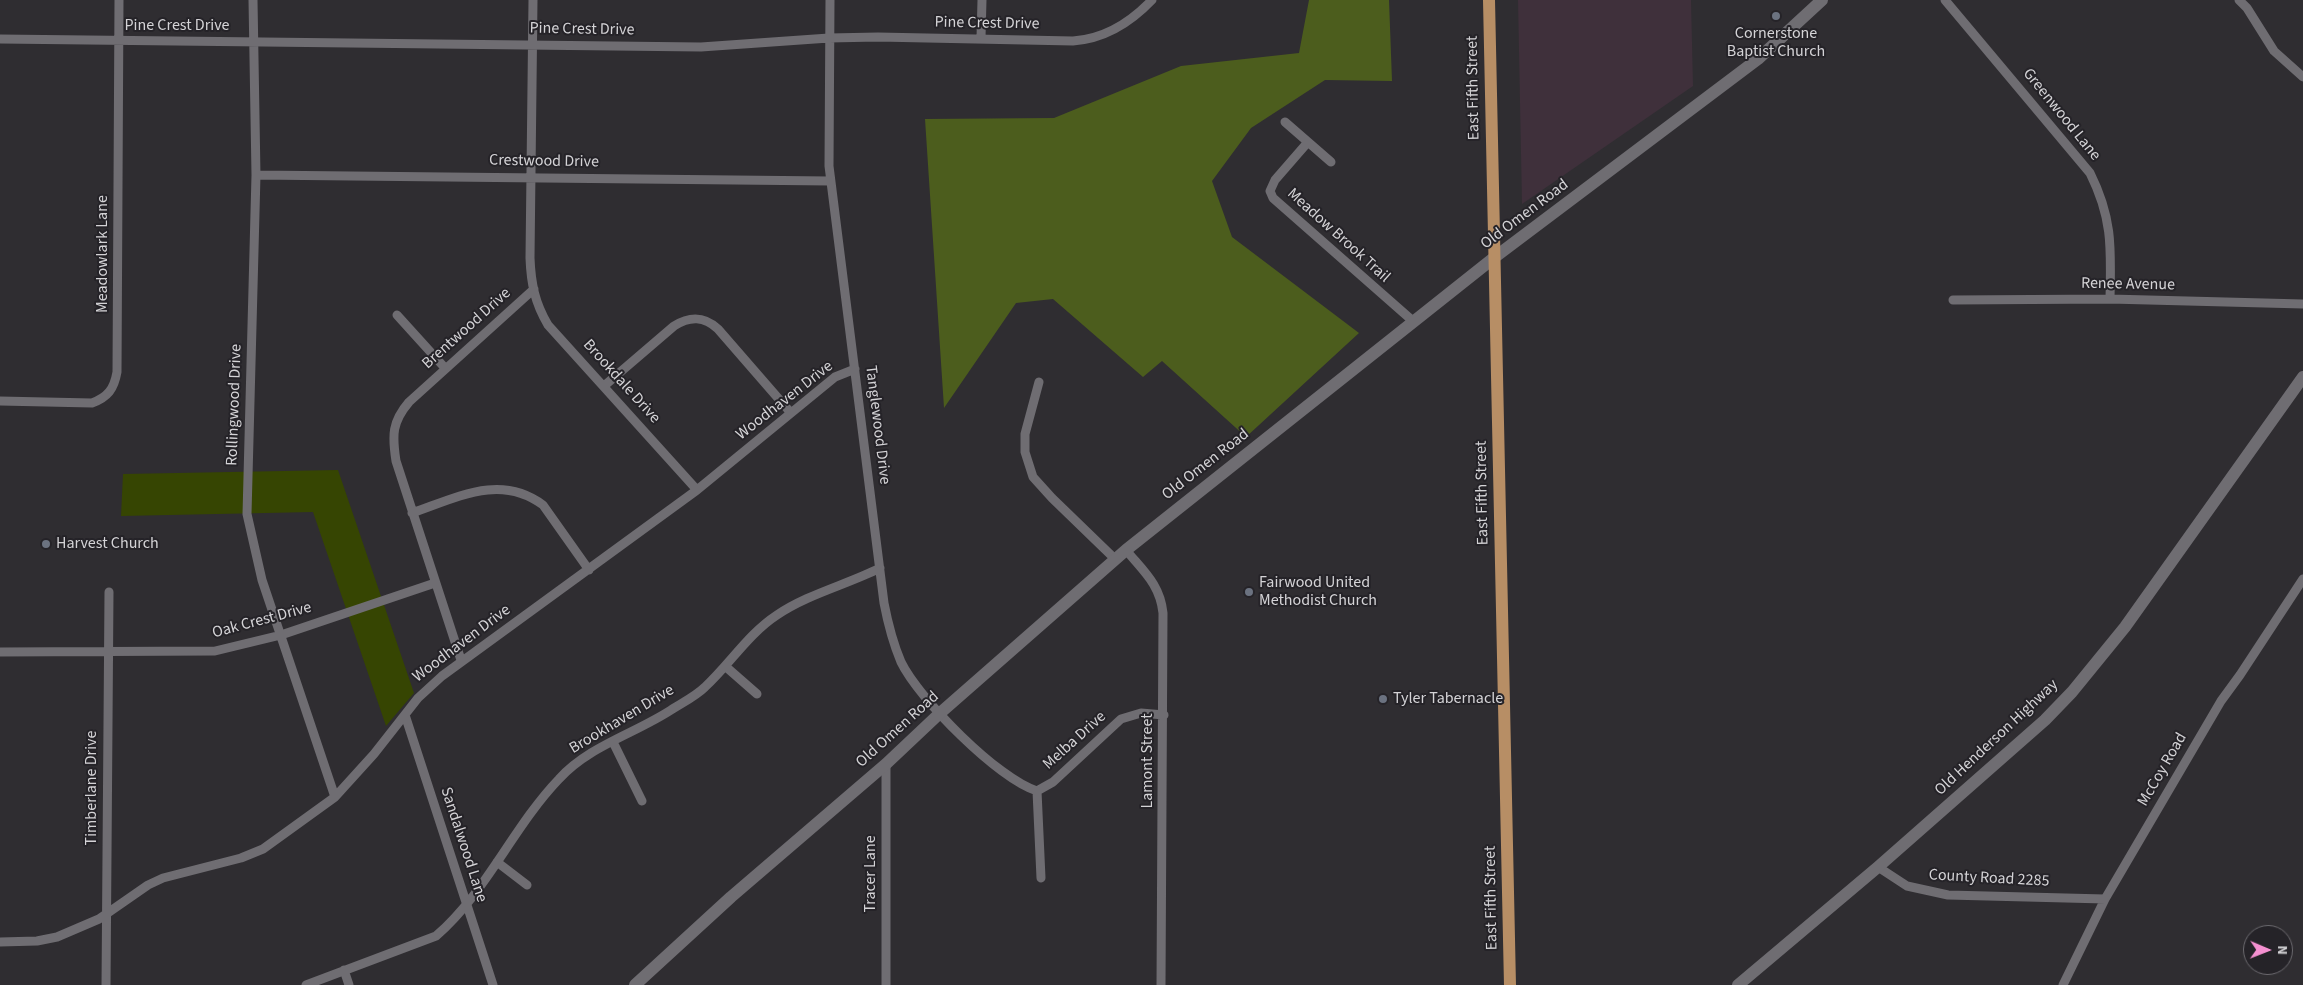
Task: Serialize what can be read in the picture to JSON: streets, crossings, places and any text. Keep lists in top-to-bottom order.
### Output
{
  "streets": {
    "main road": ["East Fifth Street"],
    "street": [
      "Pine Crest Drive",
      "Greenwood Lane",
      "Crestwood Drive",
      "Old Omen Road",
      "Meadow Brook Trail",
      "Meadowlark Lane",
      "Renee Avenue",
      "Brentwood Drive",
      "Brookdale Drive",
      "Woodhaven Drive",
      "Rollingwood Drive",
      "Tanglewood Drive",
      "Oak Crest Drive",
      "Brookhaven Drive",
      "Old Henderson Highway",
      "Melba Drive",
      "Lamont Street",
      "McCoy Road",
      "Timberlane Drive",
      "Sandalwood Lane",
      "Tracer Lane",
      "County Road 2285"
    ]
  },
  "crossings": [
    ["Pine Crest Drive", "Meadowlark Lane"],
    ["Pine Crest Drive", "Brentwood Drive"],
    ["Pine Crest Drive", "Rollingwood Drive"],
    ["Pine Crest Drive", "Tanglewood Drive"],
    ["East Fifth Street", "Old Omen Road"],
    ["Greenwood Lane", "Renee Avenue"],
    ["Crestwood Drive", "Brentwood Drive"],
    ["Crestwood Drive", "Rollingwood Drive"],
    ["Crestwood Drive", "Tanglewood Drive"],
    ["Old Omen Road", "Meadow Brook Trail"],
    ["Old Omen Road", "Tanglewood Drive"],
    ["Old Omen Road", "Lamont Street"],
    ["Old Omen Road", "Tracer Lane"],
    ["Brentwood Drive", "Brookdale Drive"],
    ["Brentwood Drive", "Woodhaven Drive"],
    ["Brentwood Drive", "Oak Crest Drive"],
    ["Brookdale Drive", "Woodhaven Drive"],
    ["Woodhaven Drive", "Rollingwood Drive"],
    ["Woodhaven Drive", "Tanglewood Drive"],
    ["Woodhaven Drive", "Timberlane Drive"],
    ["Woodhaven Drive", "Sandalwood Lane"],
    ["Rollingwood Drive", "Oak Crest Drive"],
    ["Tanglewood Drive", "Brookhaven Drive"],
    ["Tanglewood Drive", "Melba Drive"],
    ["Oak Crest Drive", "Timberlane Drive"],
    ["Brookhaven Drive", "Sandalwood Lane"],
    ["Old Henderson Highway", "County Road 2285"],
    ["Melba Drive", "Lamont Street"],
    ["McCoy Road", "County Road 2285"]
  ],
  "places": [
    "Cornerstone Baptist Church",
    "Harvest Church",
    "Fairwood United Methodist Church",
    "Tyler Tabernacle"
  ],
  "north": "right"
}
